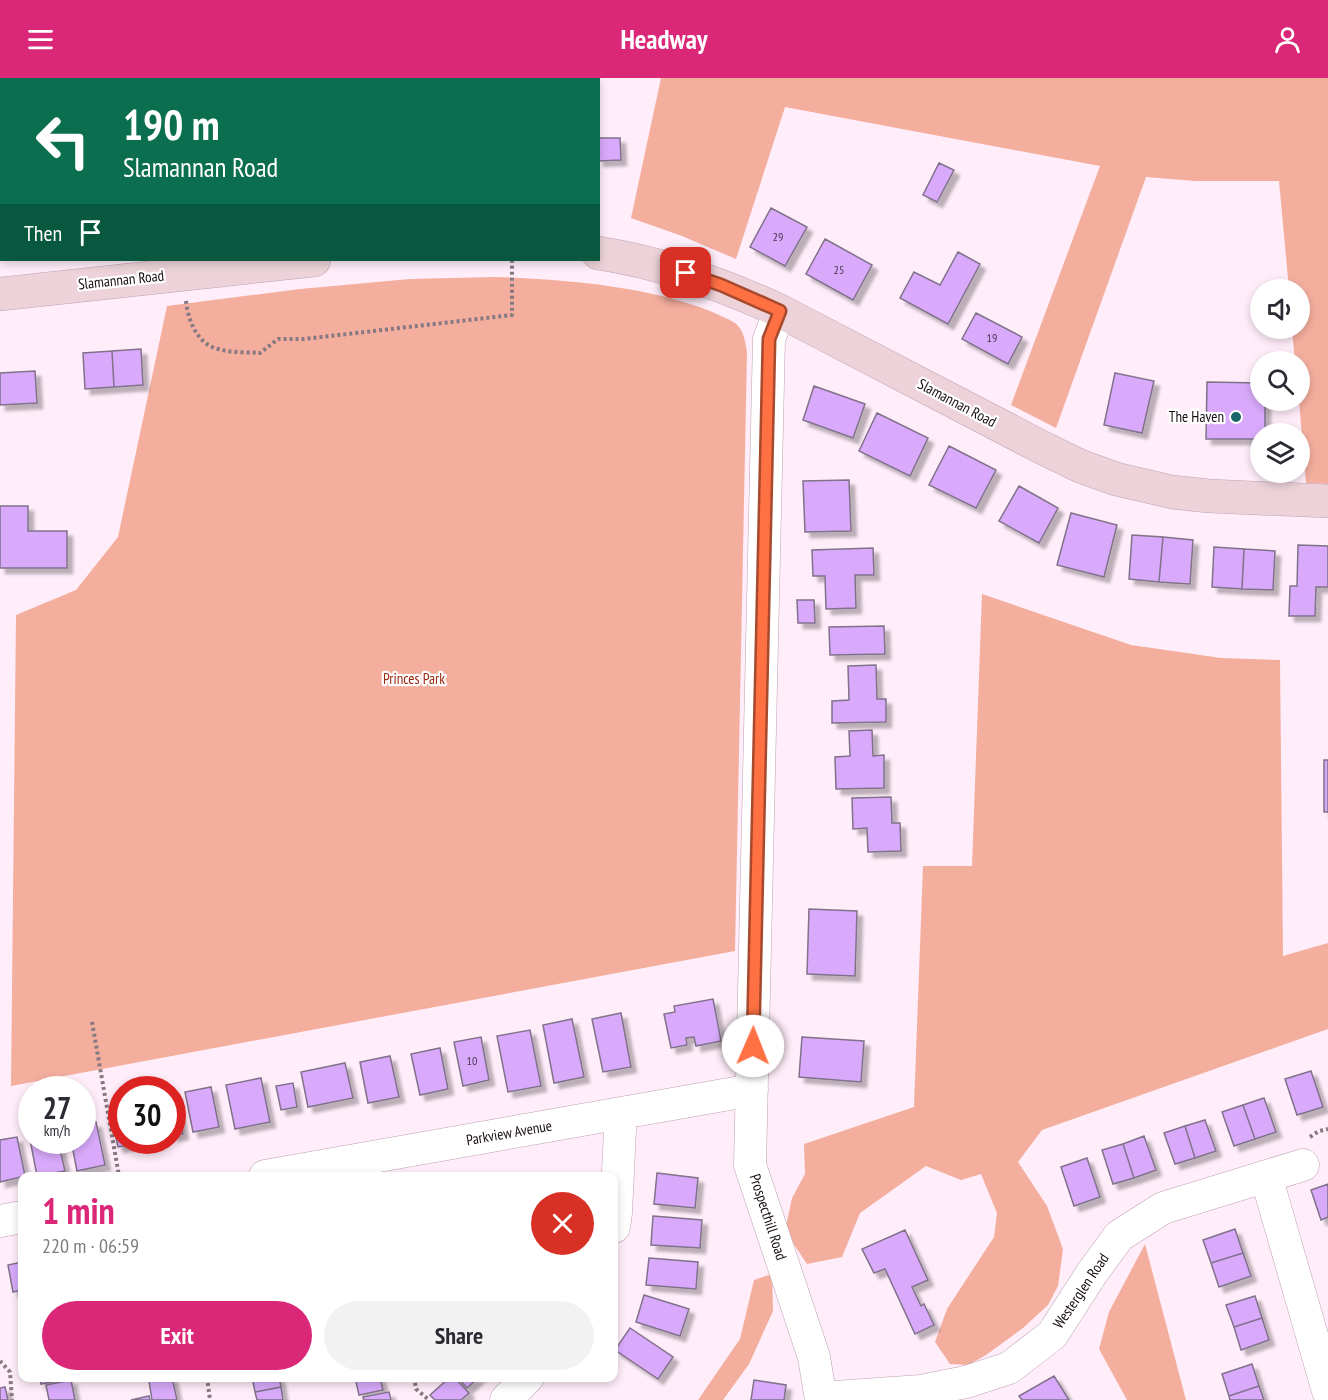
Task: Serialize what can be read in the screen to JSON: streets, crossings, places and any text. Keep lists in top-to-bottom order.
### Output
{
  "streets": {
    "main road": ["Slamannan Road"],
    "street": ["Parkview Avenue", "Prospecthill Road", "Westerglen Road"]
  },
  "crossings": [
    ["Slamannan Road", "Prospecthill Road"],
    ["Parkview Avenue", "Prospecthill Road"],
    ["Prospecthill Road", "Westerglen Road"]
  ],
  "parks": ["Princes Park"],
  "places": ["The Haven"],
  "house_numbers": [
    "29",
    "25",
    "19",
    "10"
  ],
  "page": {
    "header": "Headway",
    "turn": ["190 m", "Slamannan Road"],
    "then": "Then",
    "speed": "27 km/h",
    "limit": "30",
    "heading": ["1 min", "220 m · 06:59"],
    "buttons": ["Exit", "Share"]
  }
}
